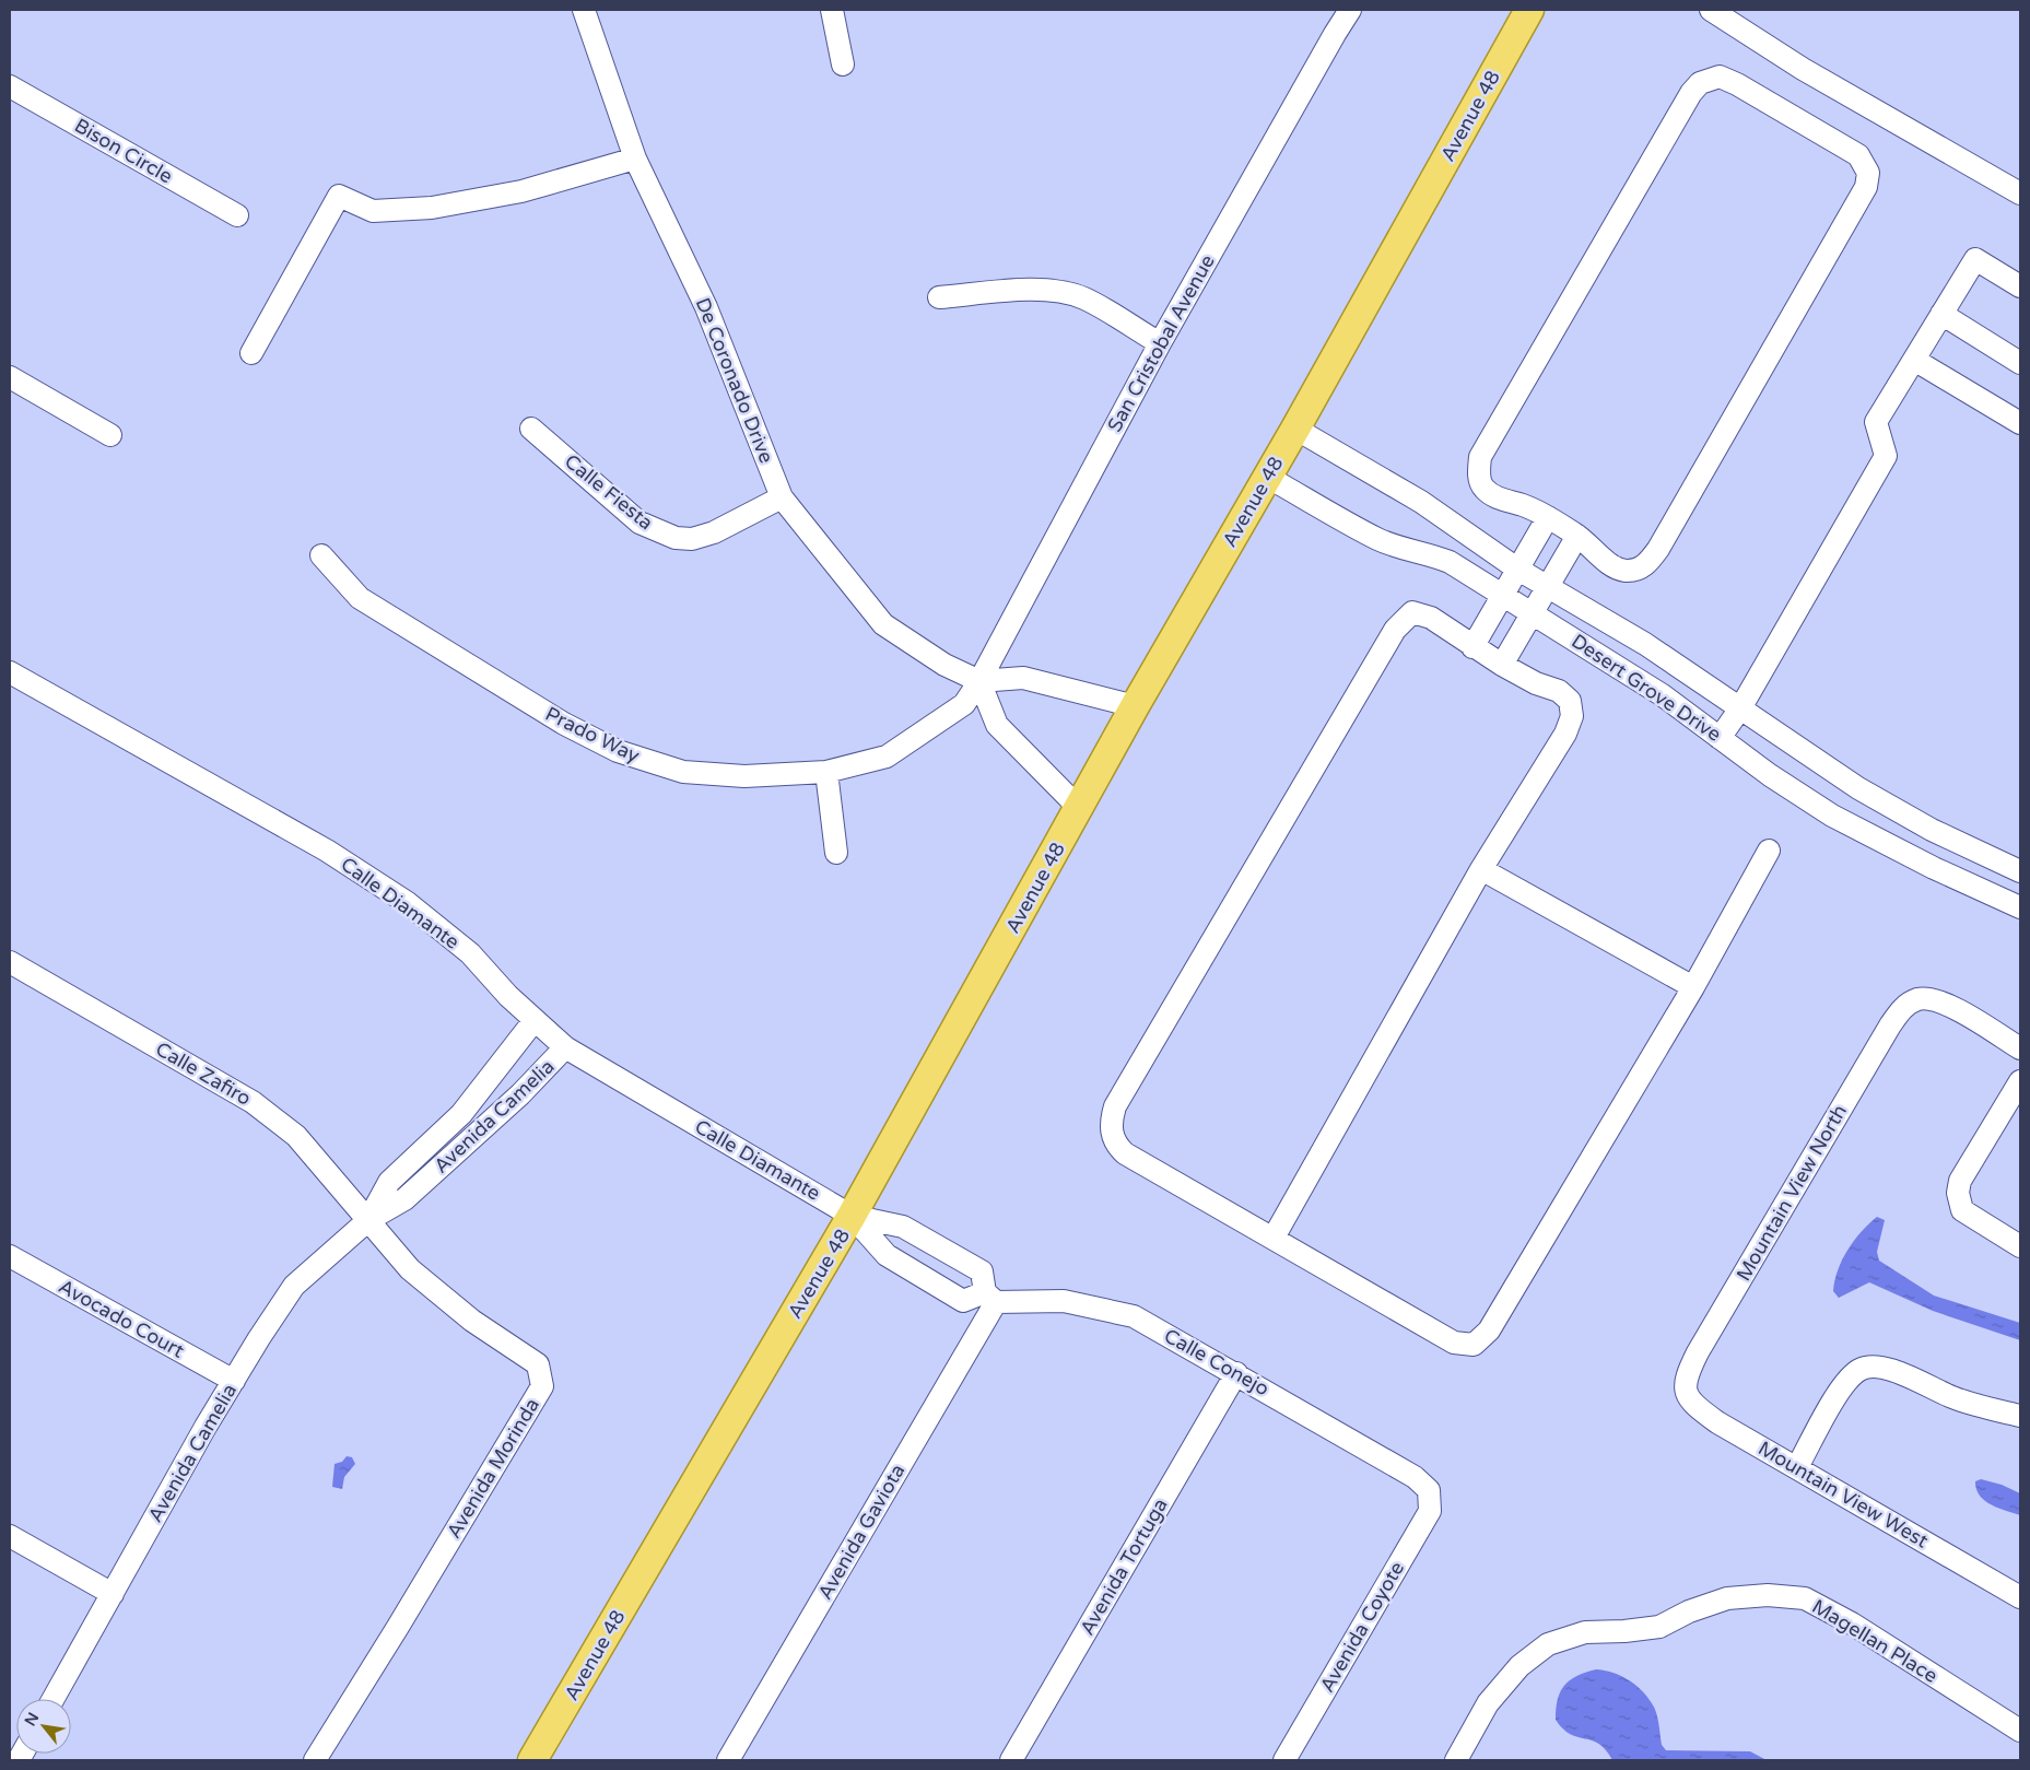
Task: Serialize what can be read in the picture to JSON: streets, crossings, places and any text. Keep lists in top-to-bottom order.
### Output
{
  "streets": {
    "main road": ["Avenue 48"],
    "street": [
      "Bison Circle",
      "San Cristobal Avenue",
      "De Coronado Drive",
      "Calle Fiesta",
      "Desert Grove Drive",
      "Prado Way",
      "Calle Diamante",
      "Calle Zafiro",
      "Avenida Camelia",
      "Mountain View North",
      "Avocado Court",
      "Calle Conejo",
      "Avenida Morinda",
      "Mountain View West",
      "Avenida Gaviota",
      "Avenida Tortuga",
      "Avenida Coyote",
      "Magellan Place"
    ]
  },
  "crossings": [
    ["Avenue 48", "De Coronado Drive"],
    ["Avenue 48", "Desert Grove Drive"],
    ["Avenue 48", "Calle Diamante"],
    ["Avenue 48", "Calle Conejo"],
    ["San Cristobal Avenue", "De Coronado Drive"],
    ["San Cristobal Avenue", "Prado Way"],
    ["De Coronado Drive", "Calle Fiesta"],
    ["De Coronado Drive", "Prado Way"],
    ["Calle Diamante", "Avenida Camelia"],
    ["Calle Diamante", "Calle Conejo"],
    ["Calle Zafiro", "Avenida Camelia"],
    ["Calle Zafiro", "Avenida Morinda"],
    ["Avenida Camelia", "Avocado Court"],
    ["Avenida Camelia", "Avenida Morinda"],
    ["Mountain View North", "Mountain View West"],
    ["Calle Conejo", "Avenida Gaviota"],
    ["Calle Conejo", "Avenida Tortuga"],
    ["Calle Conejo", "Avenida Coyote"]
  ],
  "north": "top left"
}
